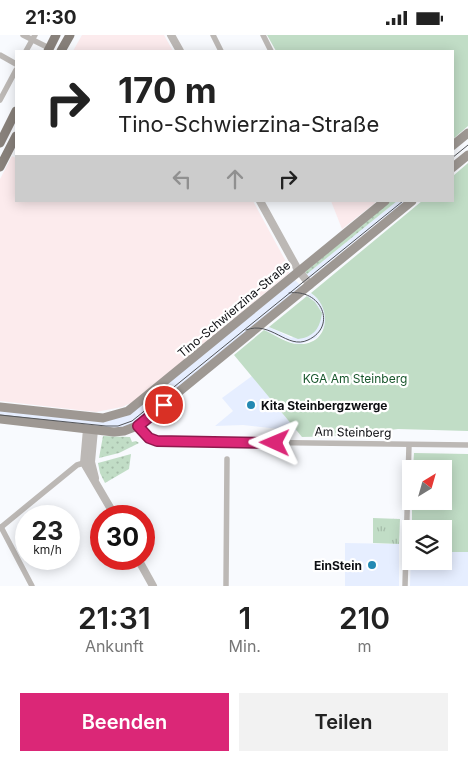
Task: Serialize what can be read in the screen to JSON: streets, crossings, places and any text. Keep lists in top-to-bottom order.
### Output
{
  "streets": {
    "main road": ["Tino-Schwierzina-Straße"],
    "street": ["Am Steinberg"]
  },
  "parks": ["KGA Am Steinberg"],
  "places": ["Kita Steinbergzwerge", "EinStein"],
  "north": "top right",
  "page": {
    "status": "21:30",
    "turn": ["170 m", "Tino-Schwierzina-Straße"],
    "speed": "23 km/h",
    "limit": "30",
    "eta": [
      "21:31",
      "Ankunft",
      "1",
      "Min.",
      "210",
      "m"
    ],
    "buttons": ["Beenden", "Teilen"]
  }
}
